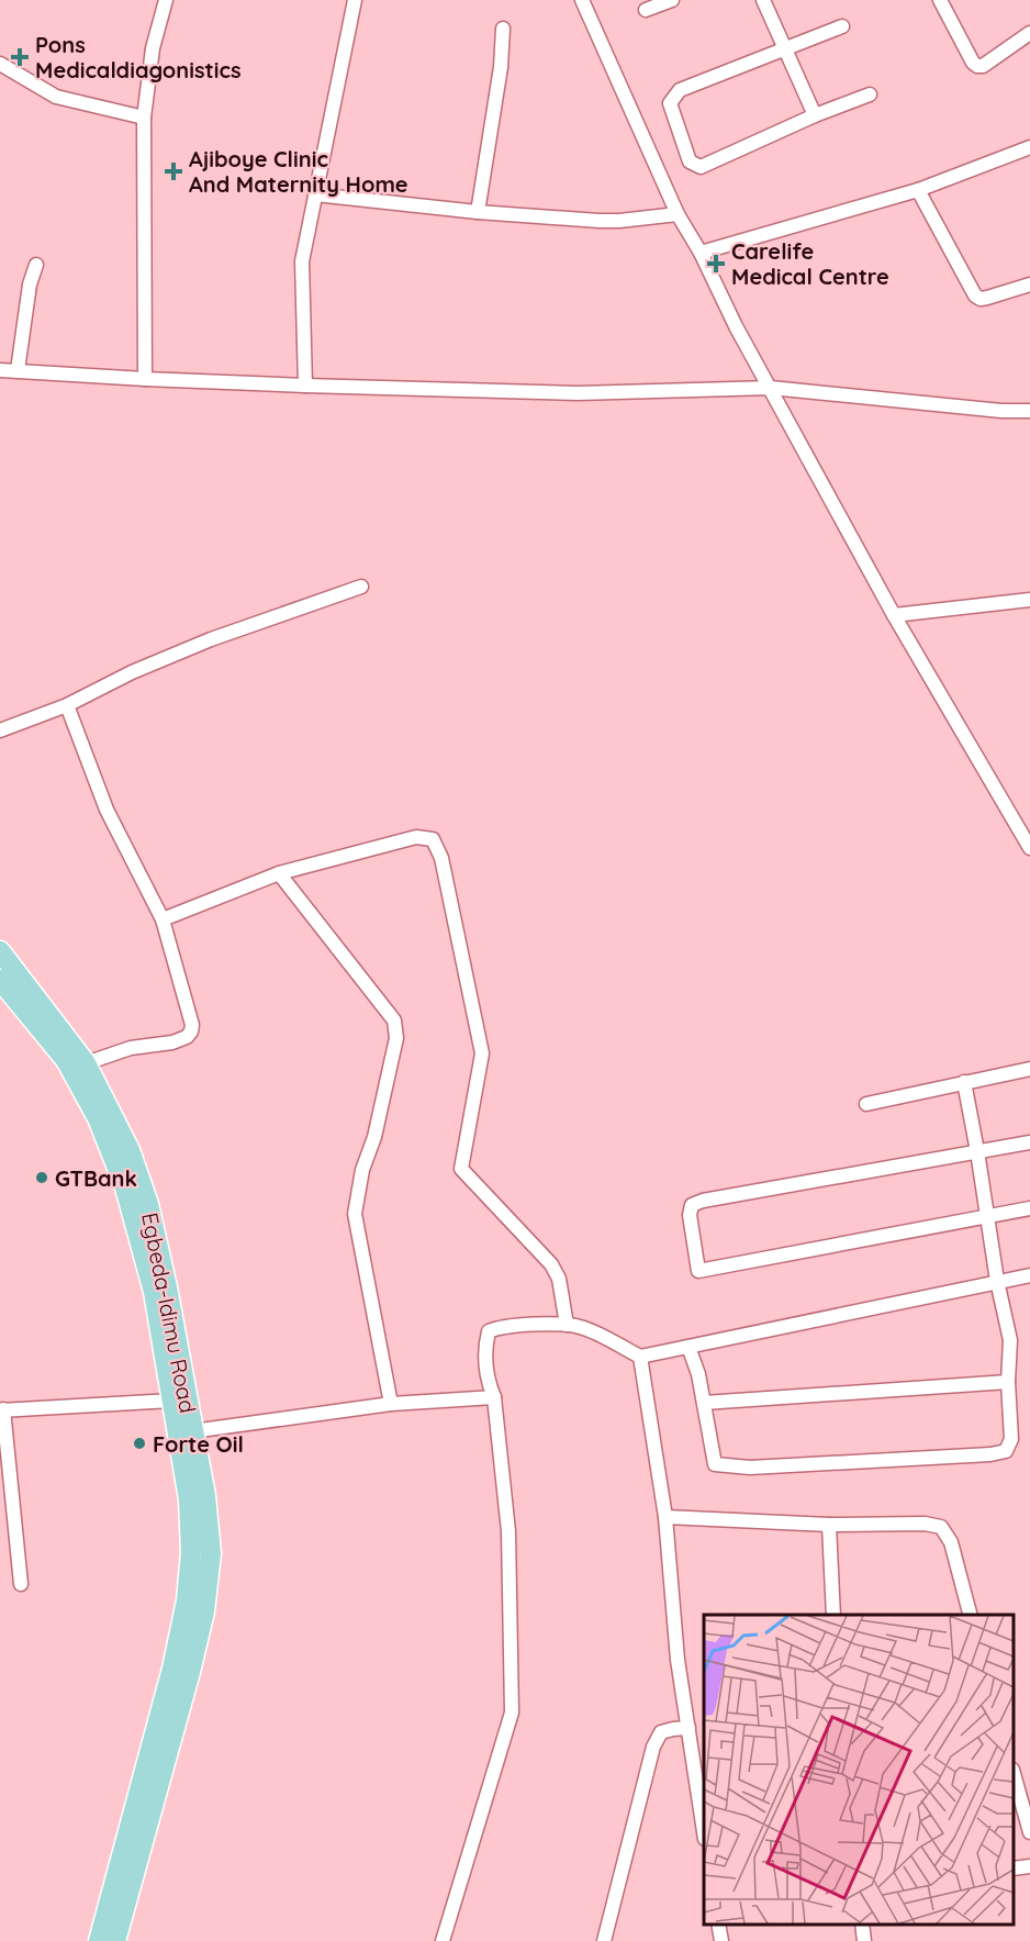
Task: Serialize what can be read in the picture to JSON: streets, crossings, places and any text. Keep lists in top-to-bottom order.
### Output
{
  "streets": {
    "main road": ["Egbeda-Idimu Road"]
  },
  "places": {
    "health": ["Pons Medicaldiagonistics", "Ajiboye Clinic And Maternity Home", "Carelife Medical Centre"],
    "other": ["GTBank", "Forte Oil"]
  }
}
